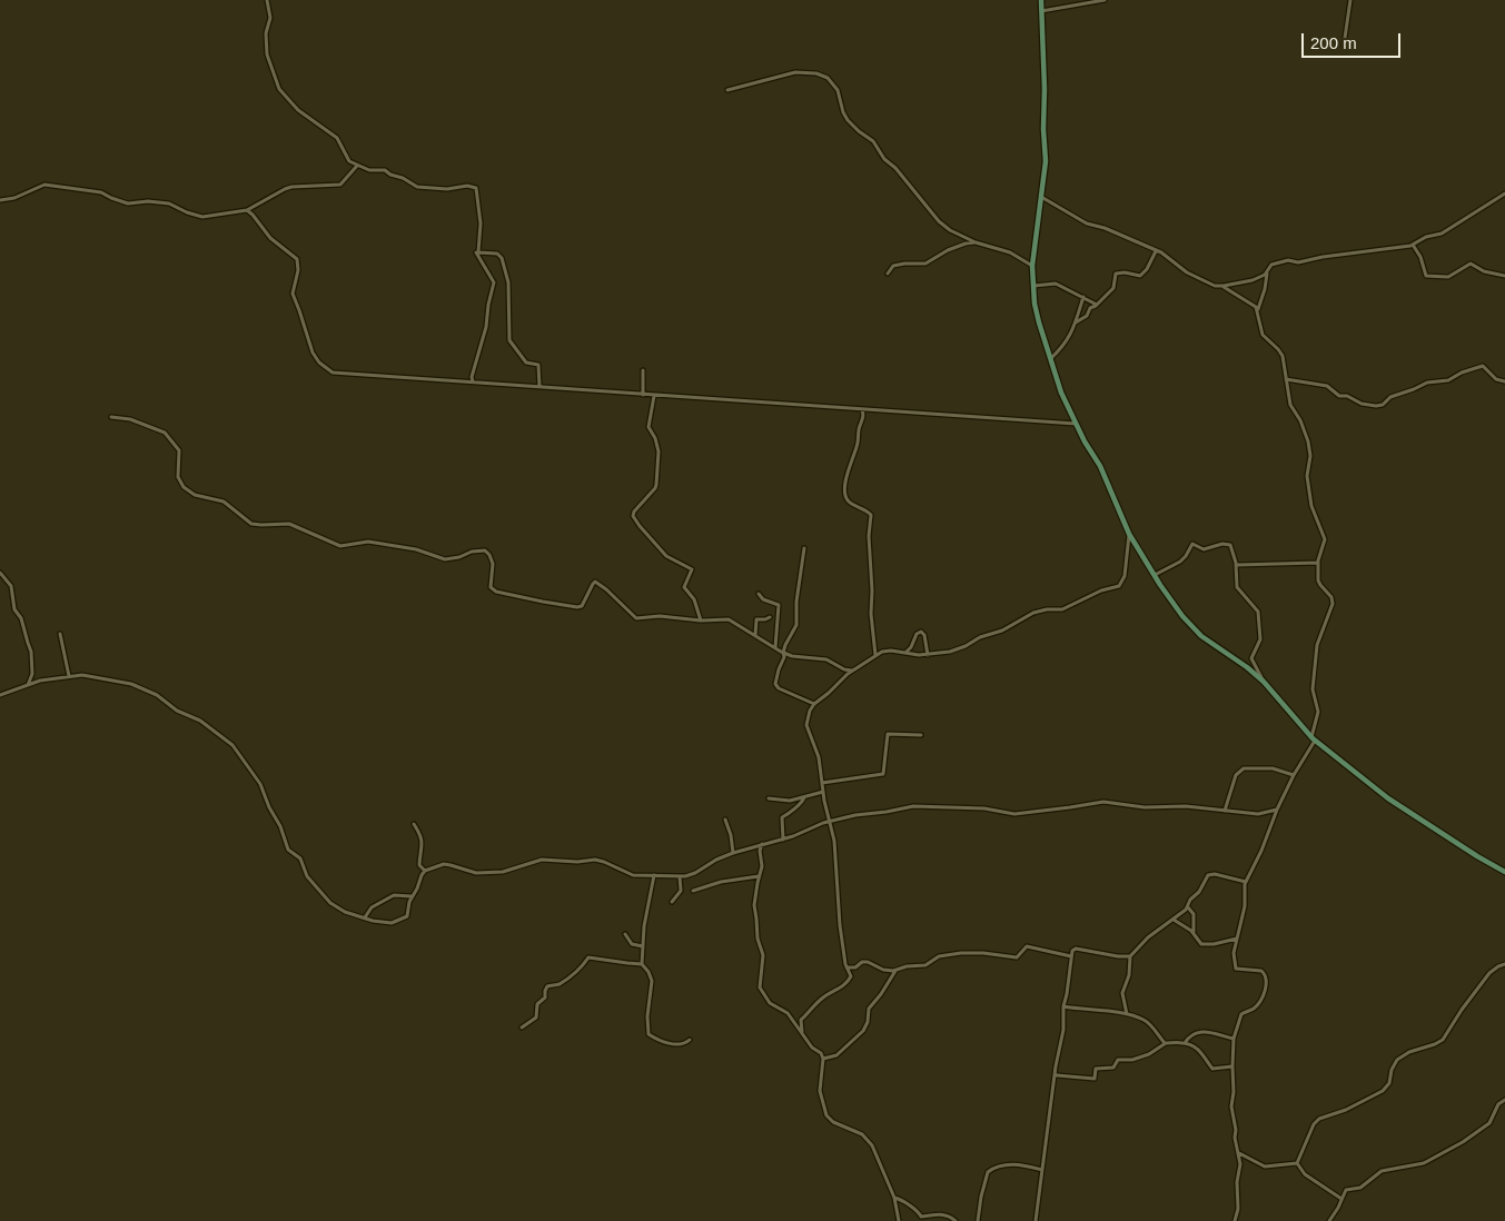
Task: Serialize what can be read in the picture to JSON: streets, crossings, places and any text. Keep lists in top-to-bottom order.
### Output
{
  "scale_bar": "200 m"
}
